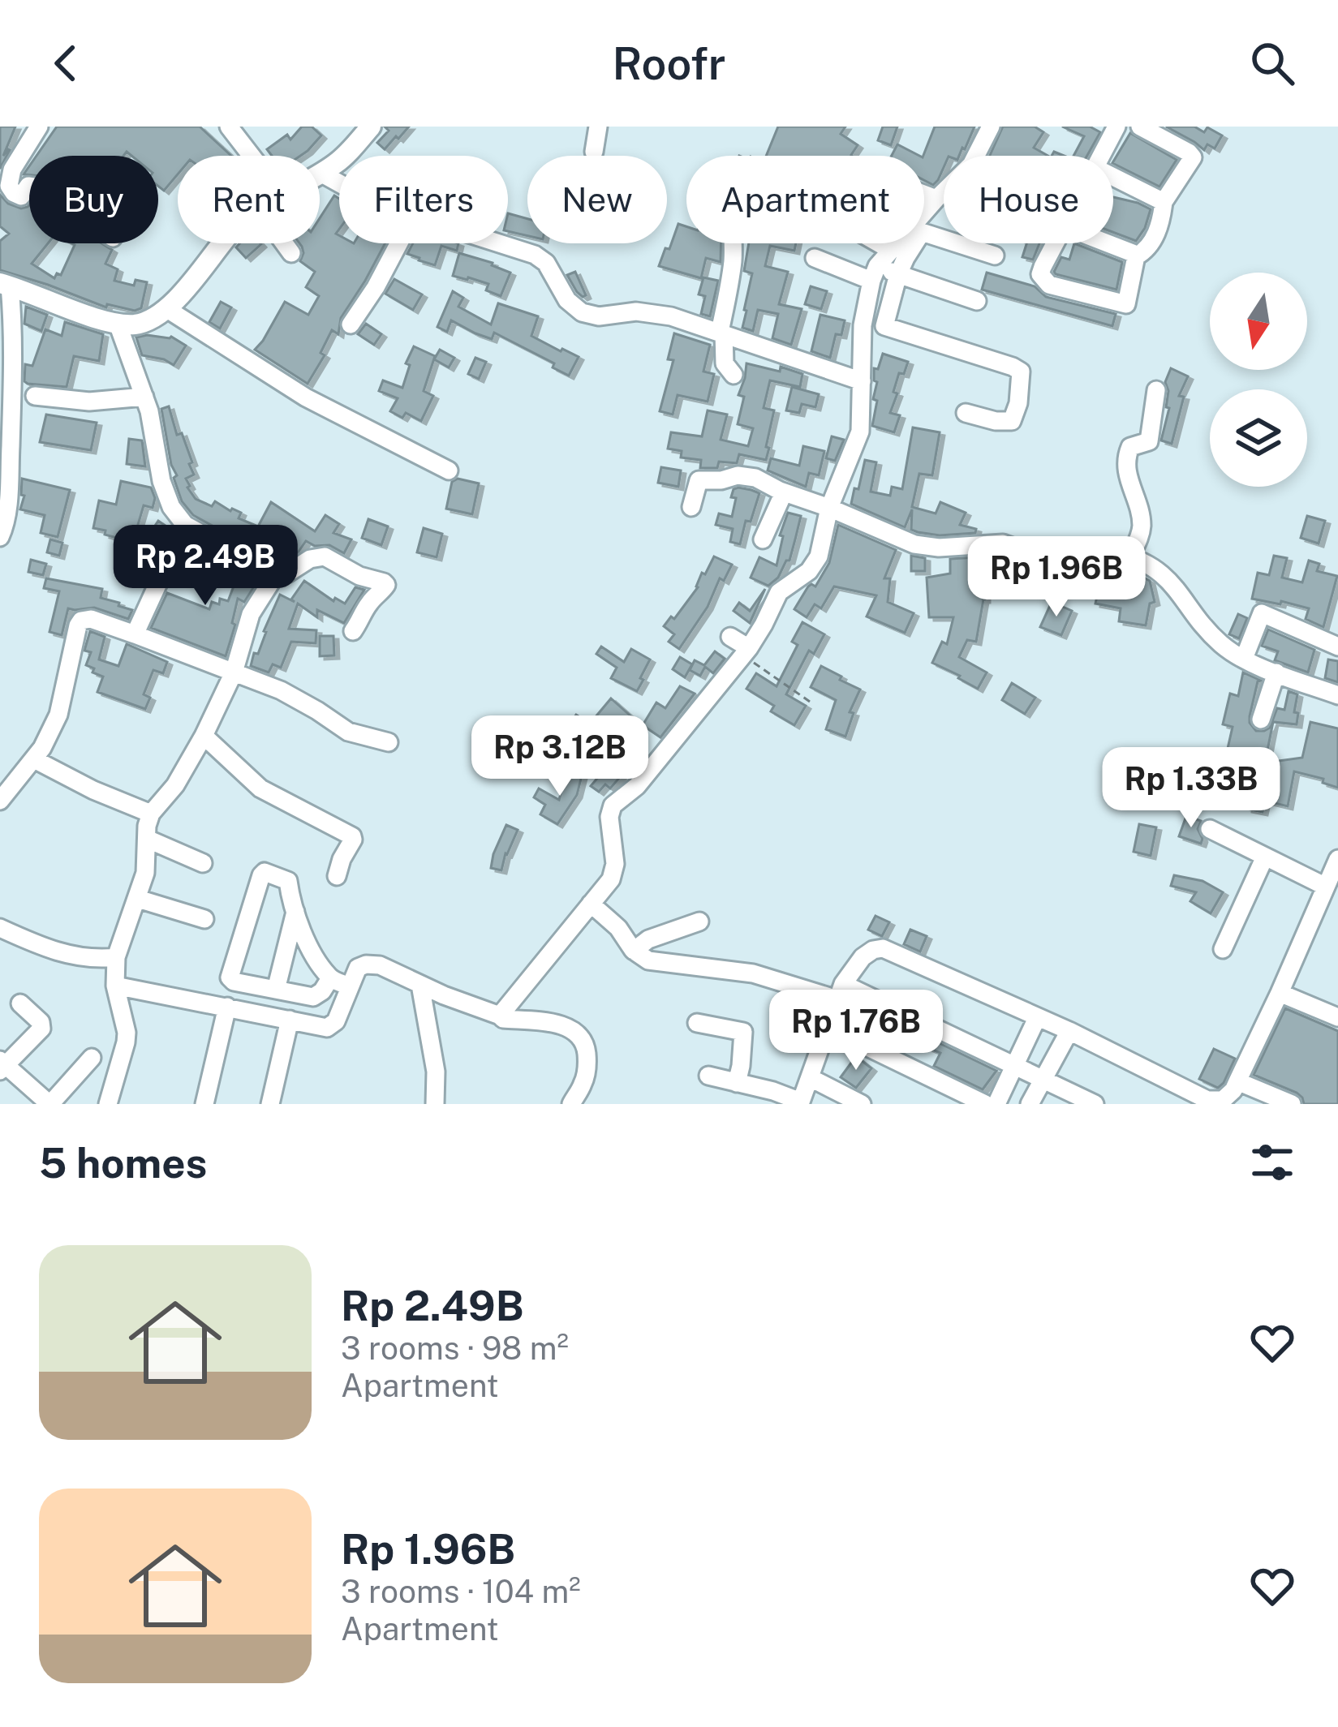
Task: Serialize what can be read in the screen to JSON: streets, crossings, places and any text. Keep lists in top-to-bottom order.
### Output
{
  "north": "bottom",
  "page": {
    "header": "Roofr",
    "chip": [
      "Buy",
      "Rent",
      "Filters",
      "New",
      "Apartment",
      "House"
    ],
    "price": [
      "Rp 2.49B",
      "Rp 1.96B",
      "Rp 3.12B",
      "Rp 1.33B",
      "Rp 1.76B"
    ],
    "heading": "5 homes",
    "list": [
      {
        "name": "Rp 2.49B",
        "note": "3 rooms · 98 m² · Apartment"
      },
      {
        "name": "Rp 1.96B",
        "note": "3 rooms · 104 m² · Apartment"
      }
    ]
  }
}
